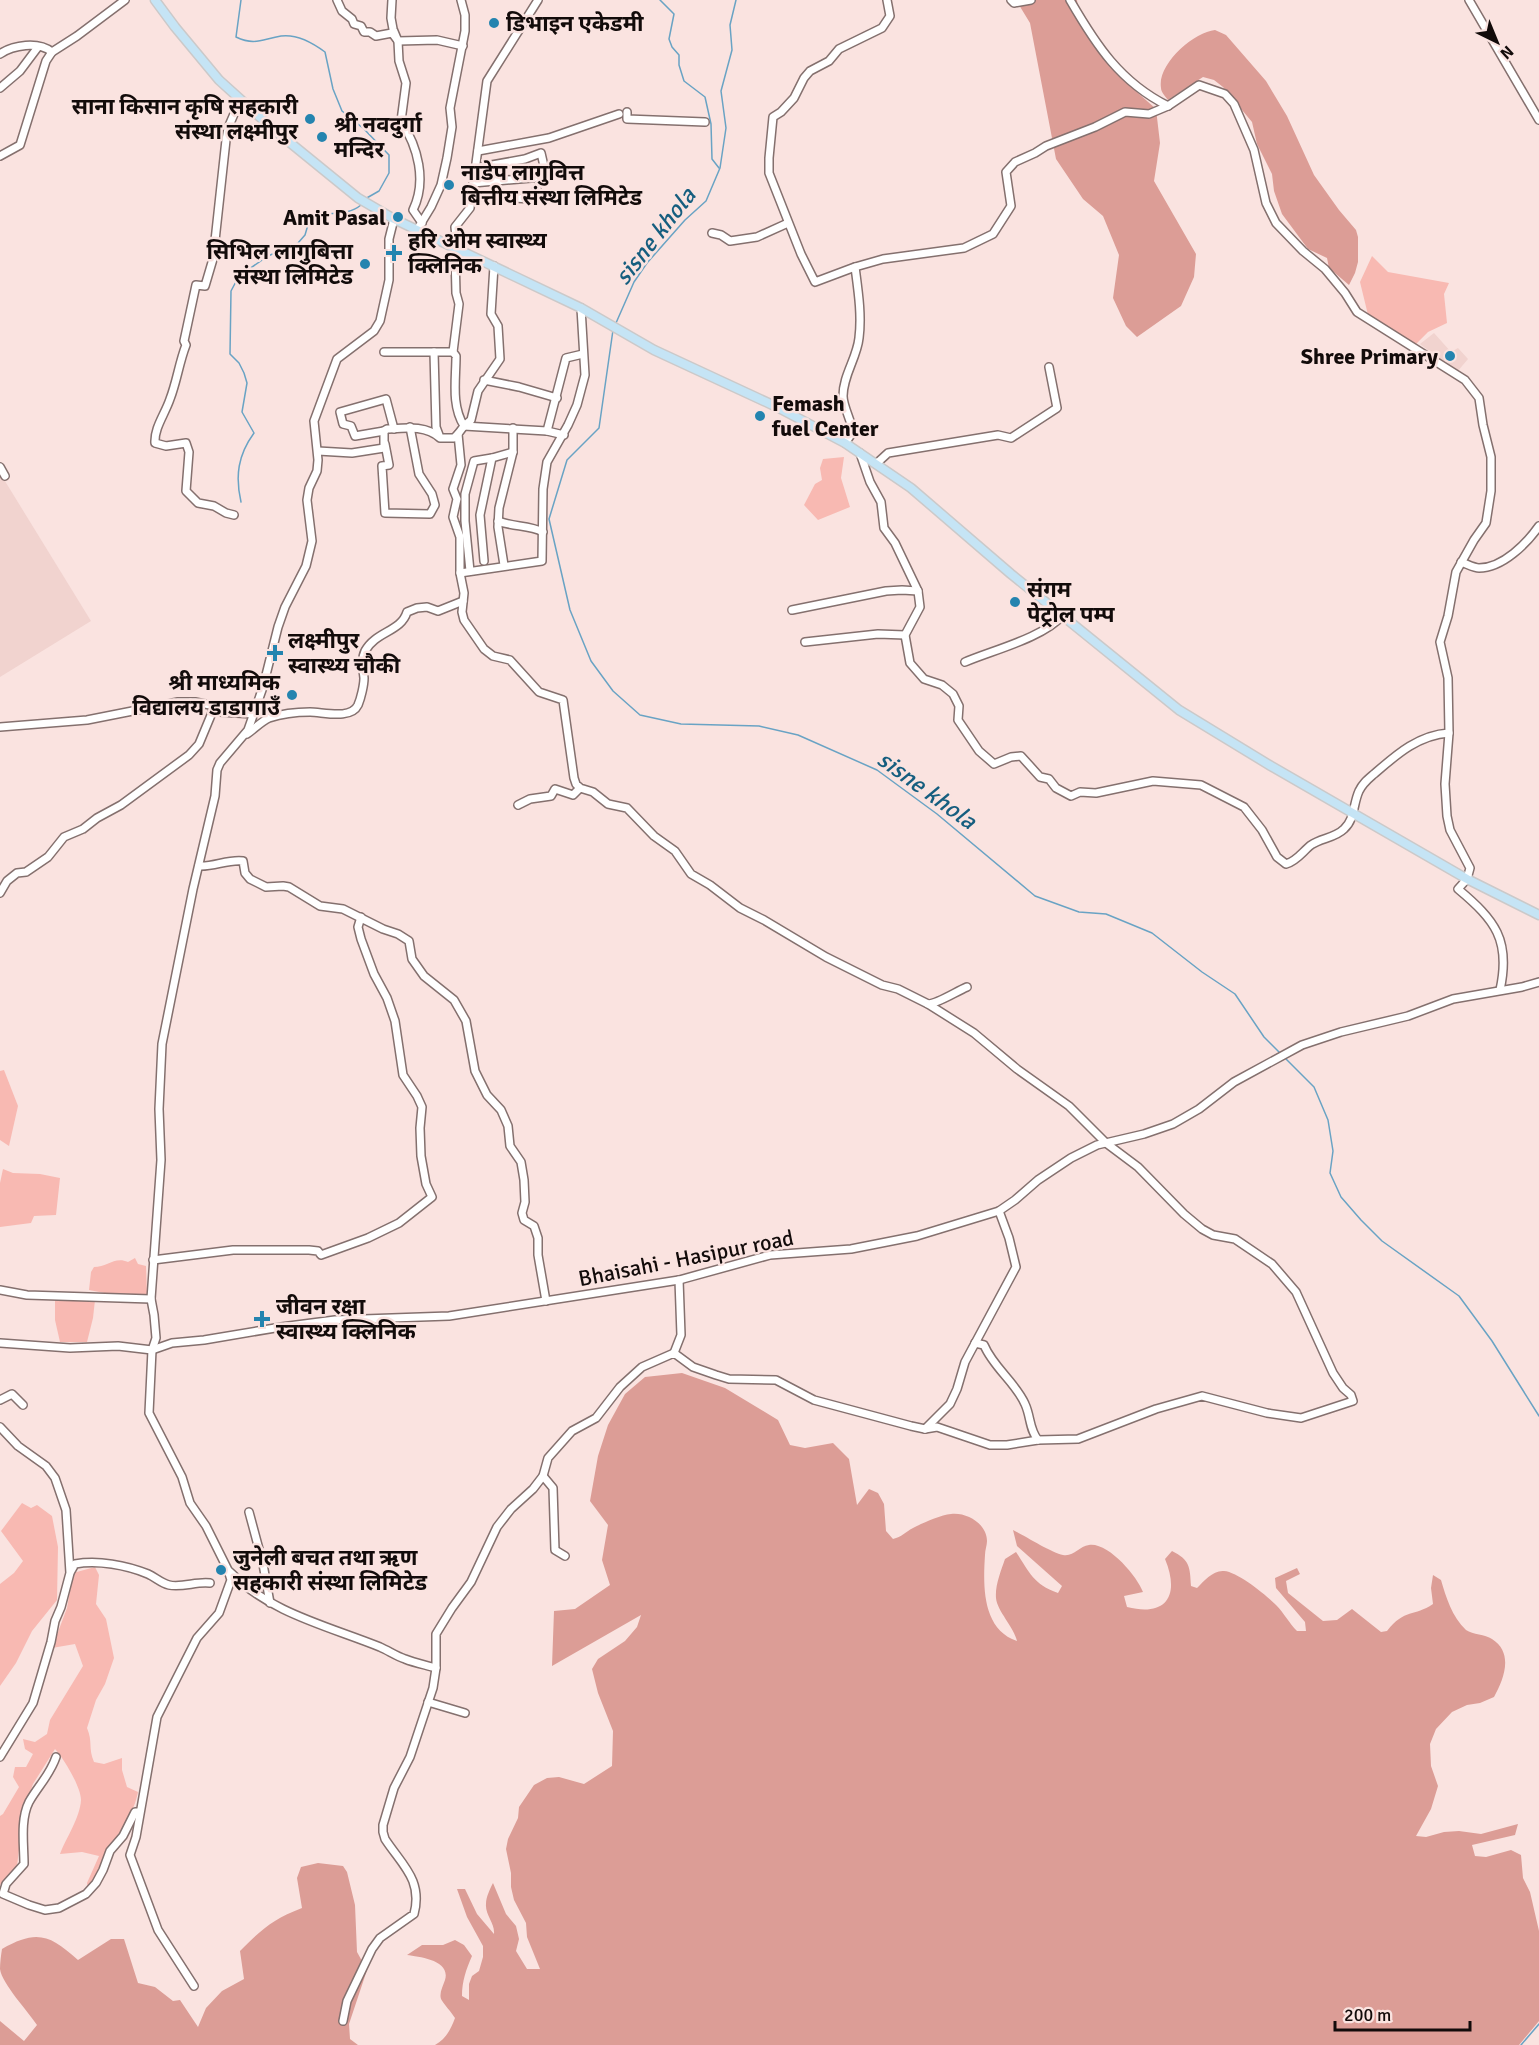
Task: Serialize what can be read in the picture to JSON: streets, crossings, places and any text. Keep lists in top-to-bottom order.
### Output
{
  "streets": {
    "street": ["Bhaisahi - Hasipur road"]
  },
  "water": ["sisne khola"],
  "places": {
    "other": [
      "डिभाइन एकेडमी",
      "साना किसान कृषि सहकारी संस्था लक्ष्मीपुर",
      "श्री नवदुर्गा मन्दिर",
      "नाडेप लागुवित्त बित्तीय संस्था लिमिटेड",
      "Amit Pasal",
      "सिभिल लागुबित्ता संस्था लिमिटेड",
      "Shree Primary",
      "Femash fuel Center",
      "संगम पेट्रोल पम्प",
      "श्री माध्यमिक विद्यालय डाडागाउँ",
      "जुनेली बचत तथा ऋण सहकारी संस्था लिमिटेड"
    ],
    "health": ["हरि ओम स्वास्थ्य क्लिनिक", "लक्ष्मीपुर स्वास्थ्य चौकी", "जीवन रक्षा स्वास्थ्य क्लिनिक"]
  },
  "scale_bar": "200 m",
  "north": "bottom right"
}
